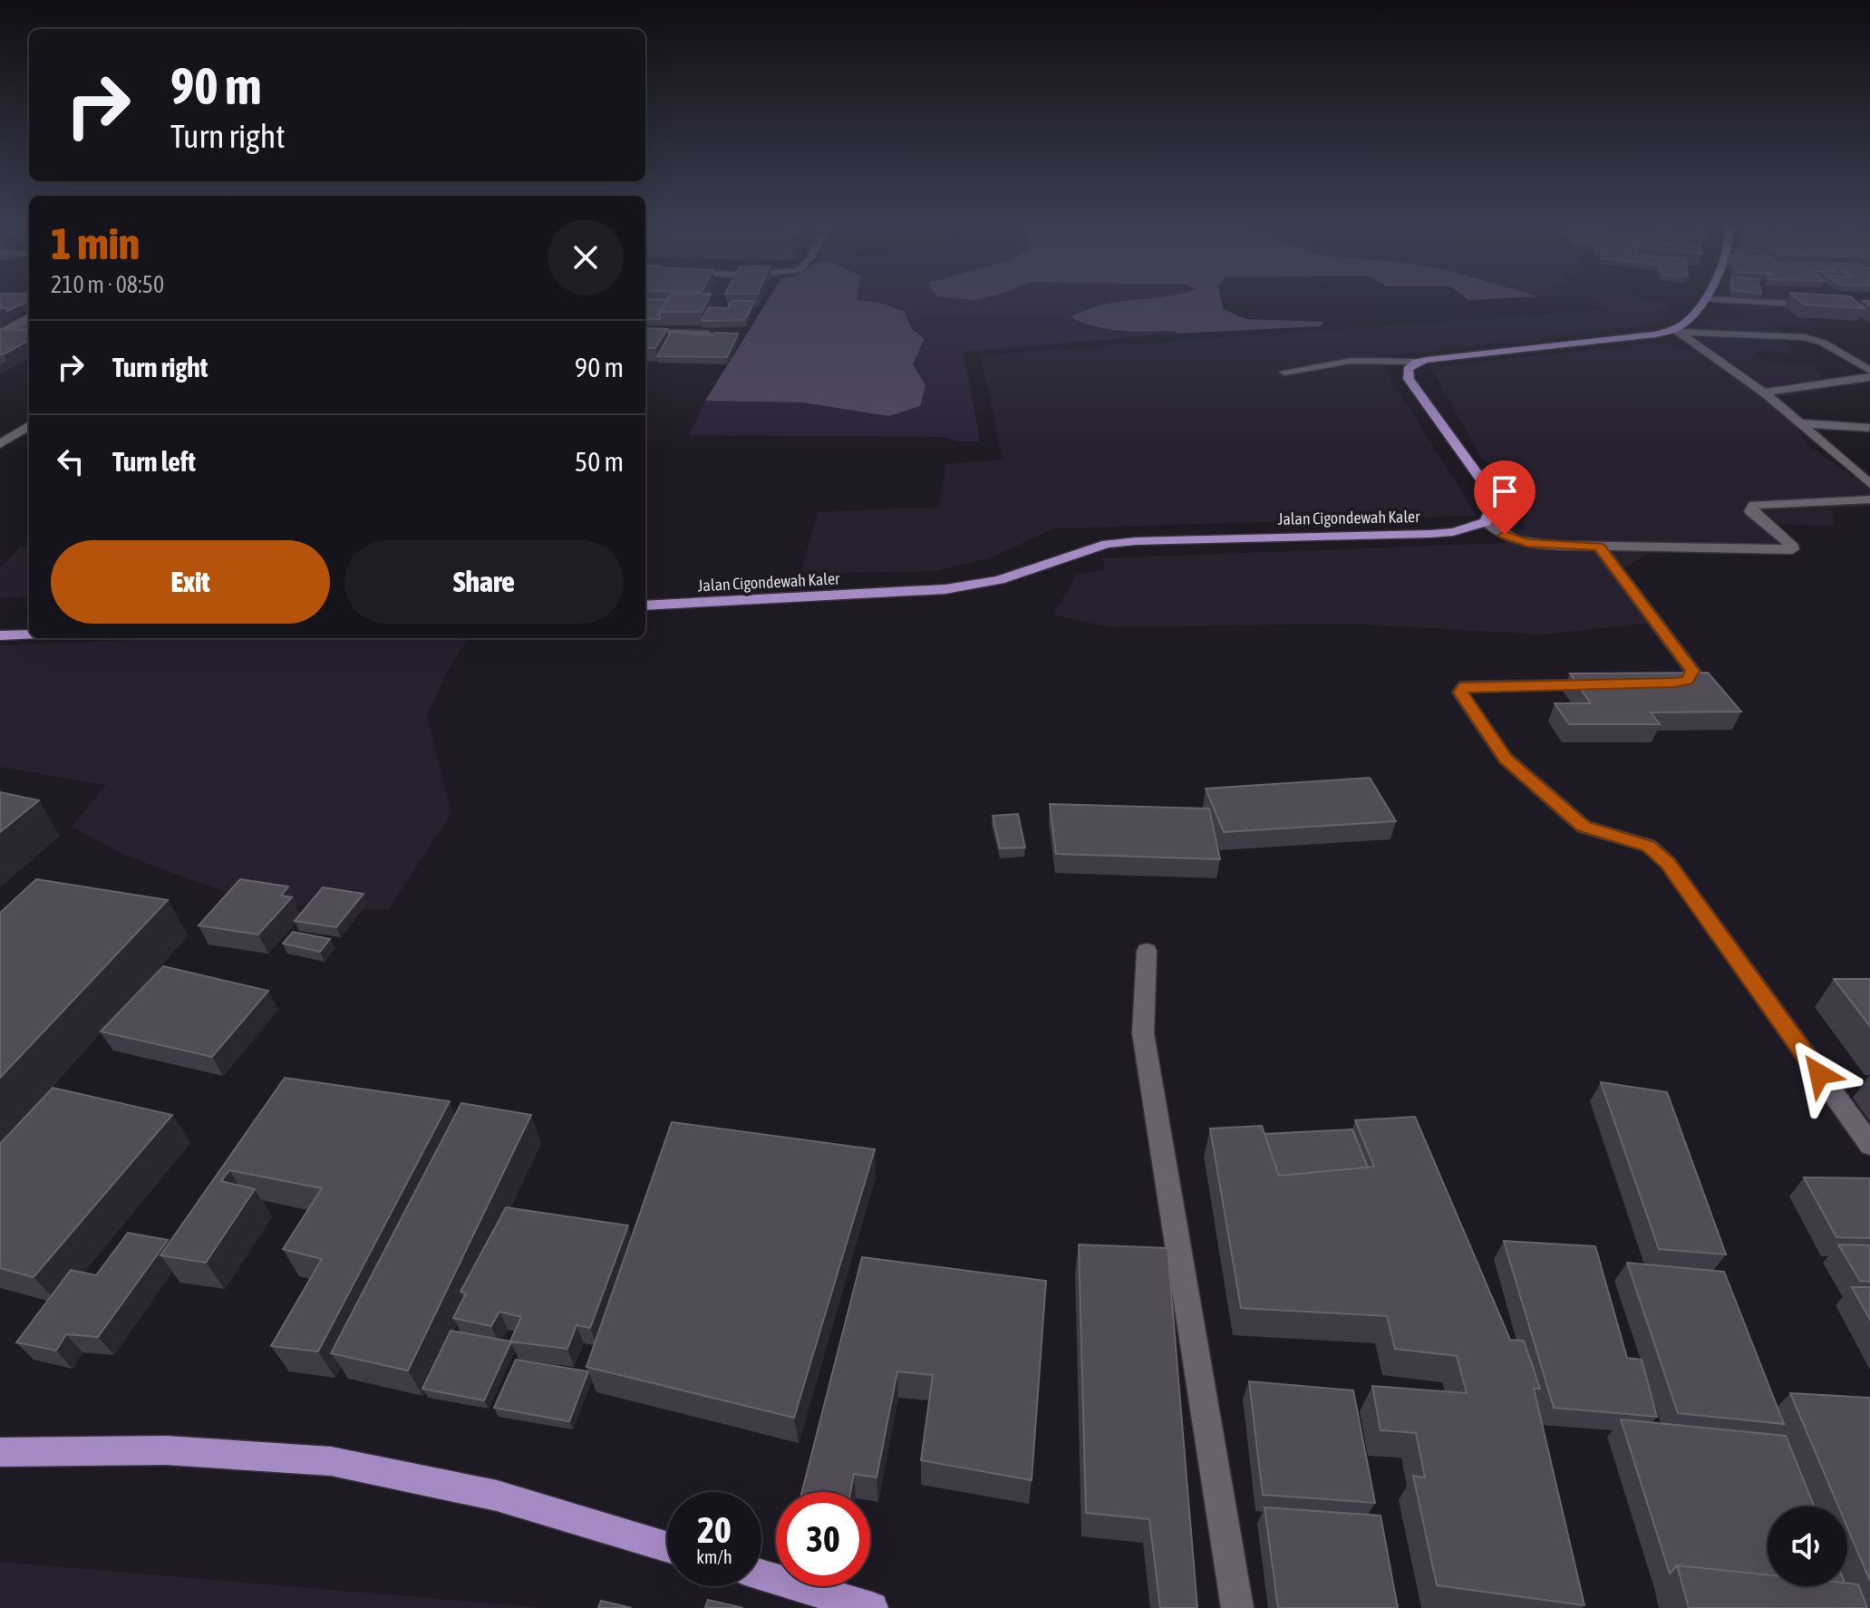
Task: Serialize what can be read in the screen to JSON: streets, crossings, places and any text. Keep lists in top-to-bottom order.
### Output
{
  "streets": {
    "main road": ["Jalan Cigondewah Kaler"]
  },
  "page": {
    "turn": ["90 m", "Turn right"],
    "heading": ["1 min", "210 m · 08:50"],
    "list": [
      {
        "name": "Turn right",
        "value": "90 m"
      },
      {
        "name": "Turn left",
        "value": "50 m"
      }
    ],
    "buttons": ["Exit", "Share"],
    "speed": "20 km/h",
    "limit": "30"
  }
}
